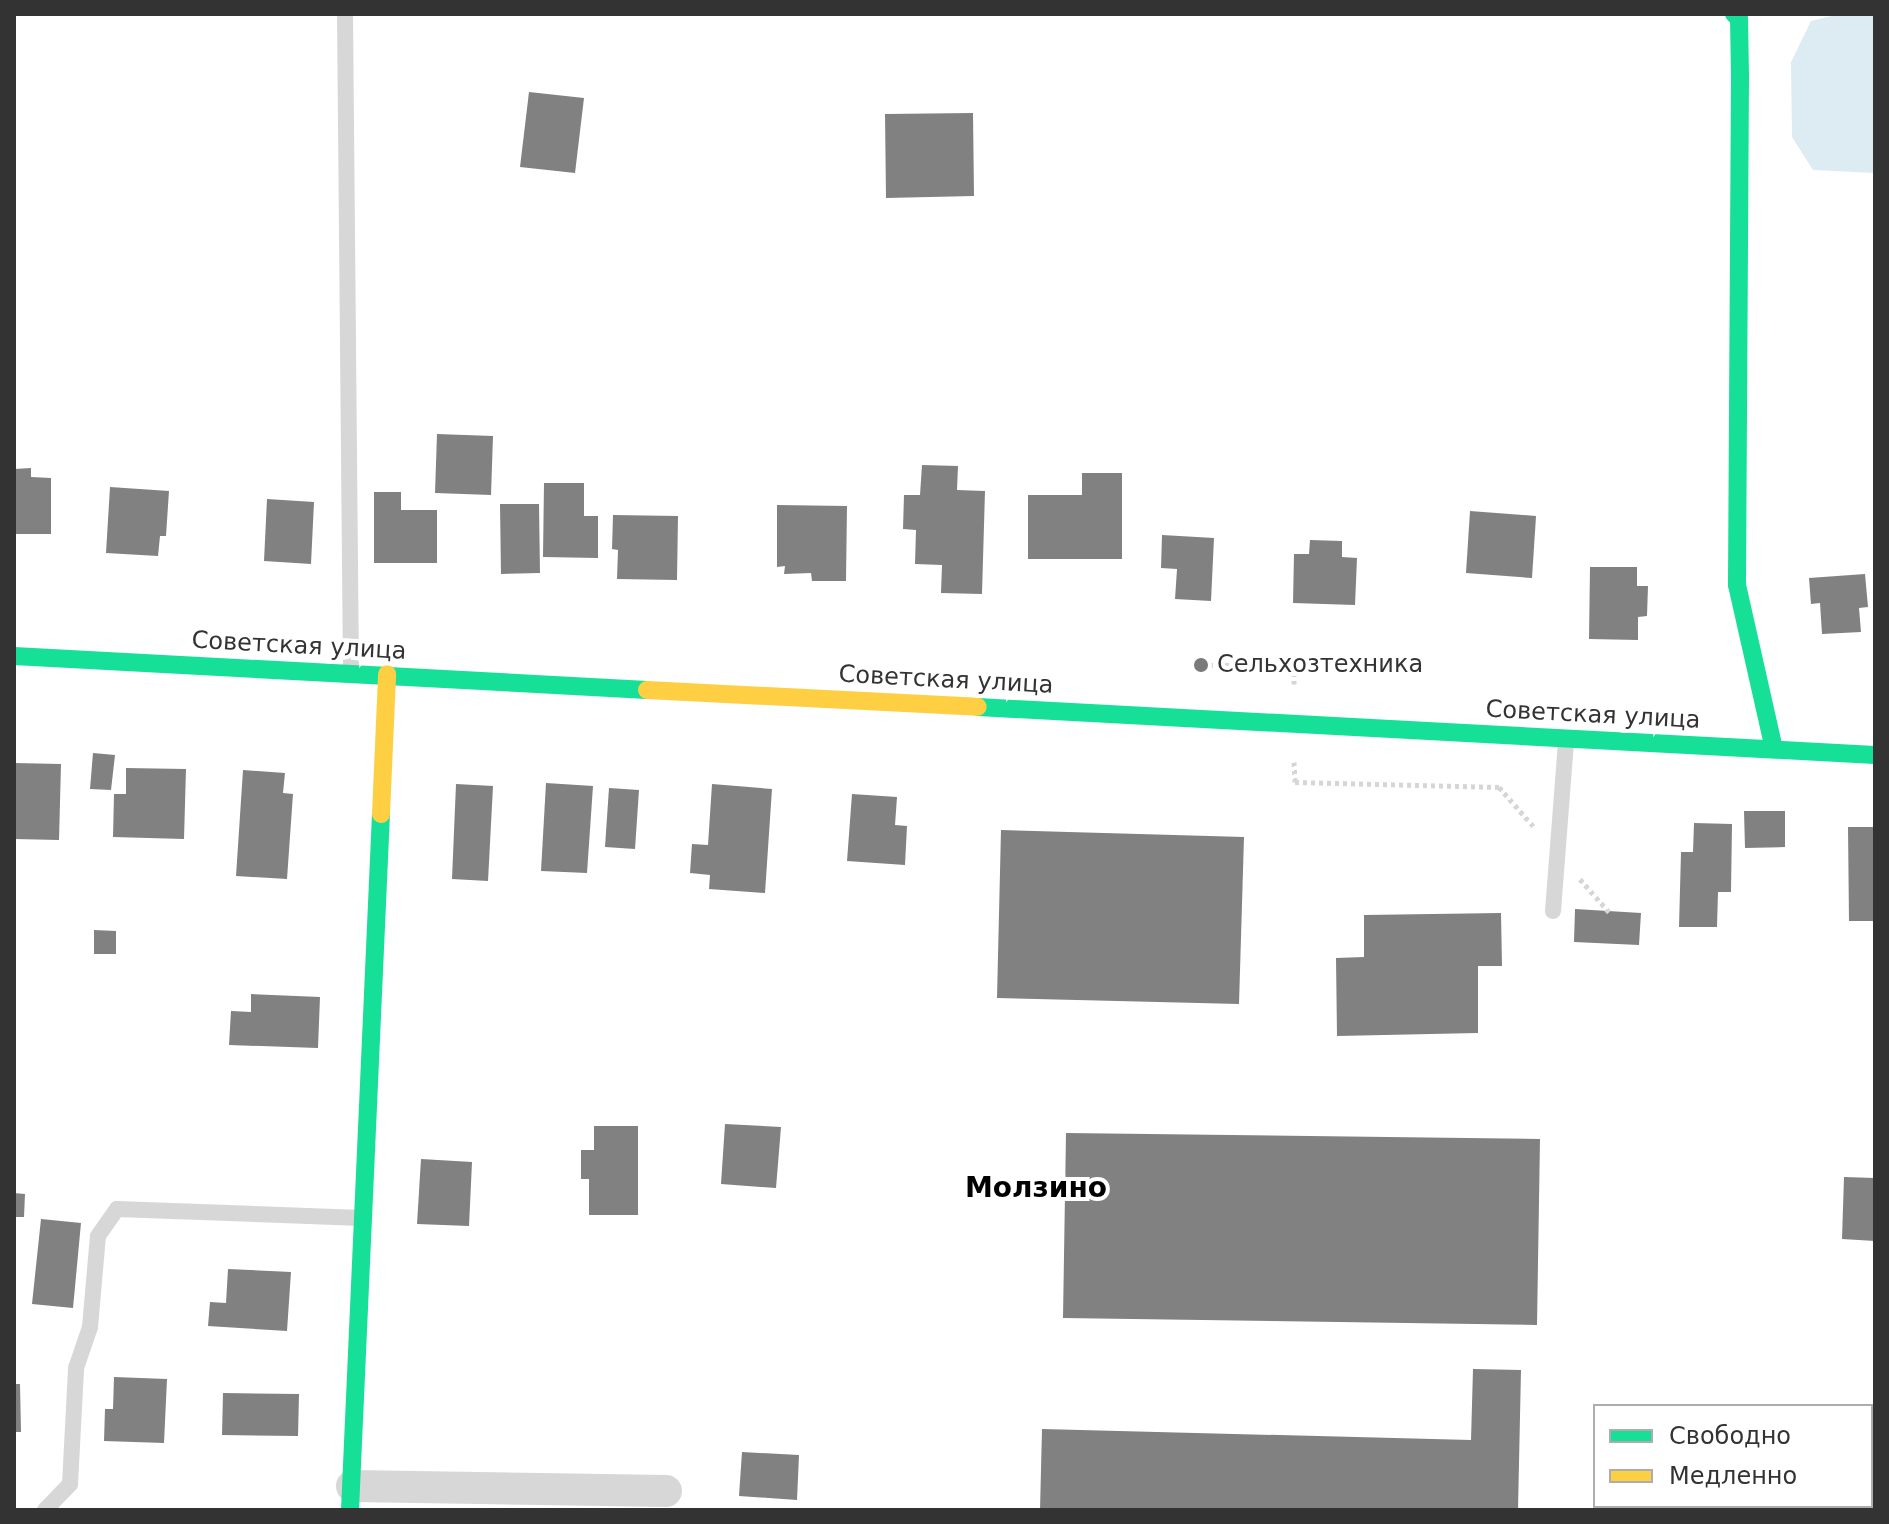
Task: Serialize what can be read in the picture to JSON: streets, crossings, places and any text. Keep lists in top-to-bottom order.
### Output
{
  "streets": {
    "street": ["Советская улица"]
  },
  "districts": ["Молзино"],
  "places": ["Сельхозтехника"],
  "legend": ["Свободно", "Медленно"]
}
